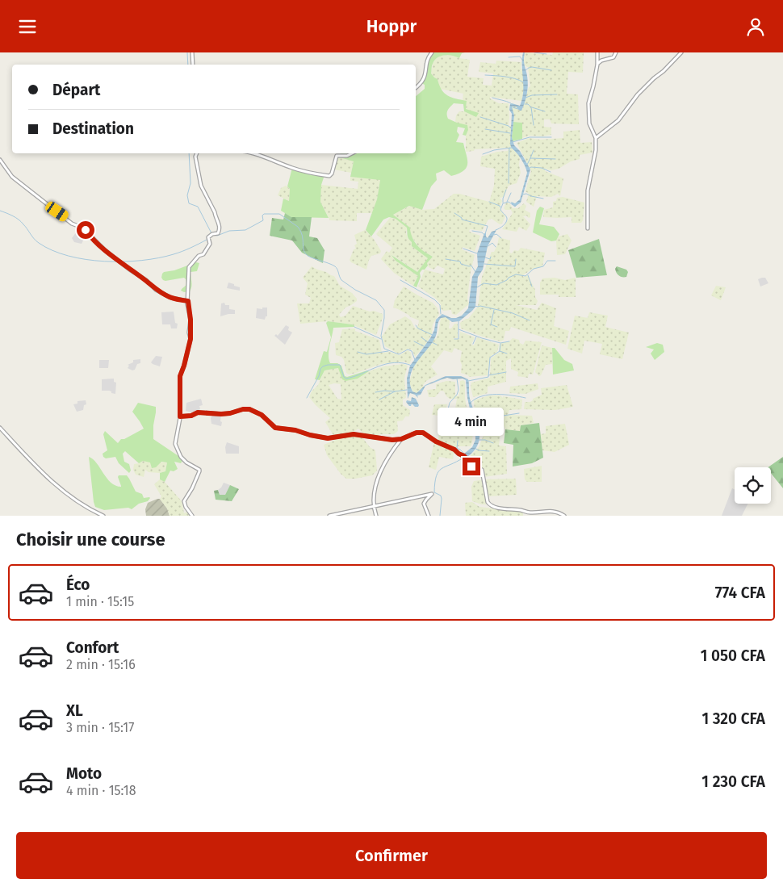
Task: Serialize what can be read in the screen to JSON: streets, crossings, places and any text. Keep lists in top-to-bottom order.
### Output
{
  "page": {
    "header": "Hoppr",
    "banner": ["Départ", "Destination"],
    "bubble": "4 min",
    "heading": "Choisir une course",
    "list": [
      {
        "name": "Éco",
        "note": "1 min · 15:15",
        "value": "774 CFA"
      },
      {
        "name": "Confort",
        "note": "2 min · 15:16",
        "value": "1 050 CFA"
      },
      {
        "name": "XL",
        "note": "3 min · 15:17",
        "value": "1 320 CFA"
      },
      {
        "name": "Moto",
        "note": "4 min · 15:18",
        "value": "1 230 CFA"
      }
    ],
    "buttons": "Confirmer"
  }
}
